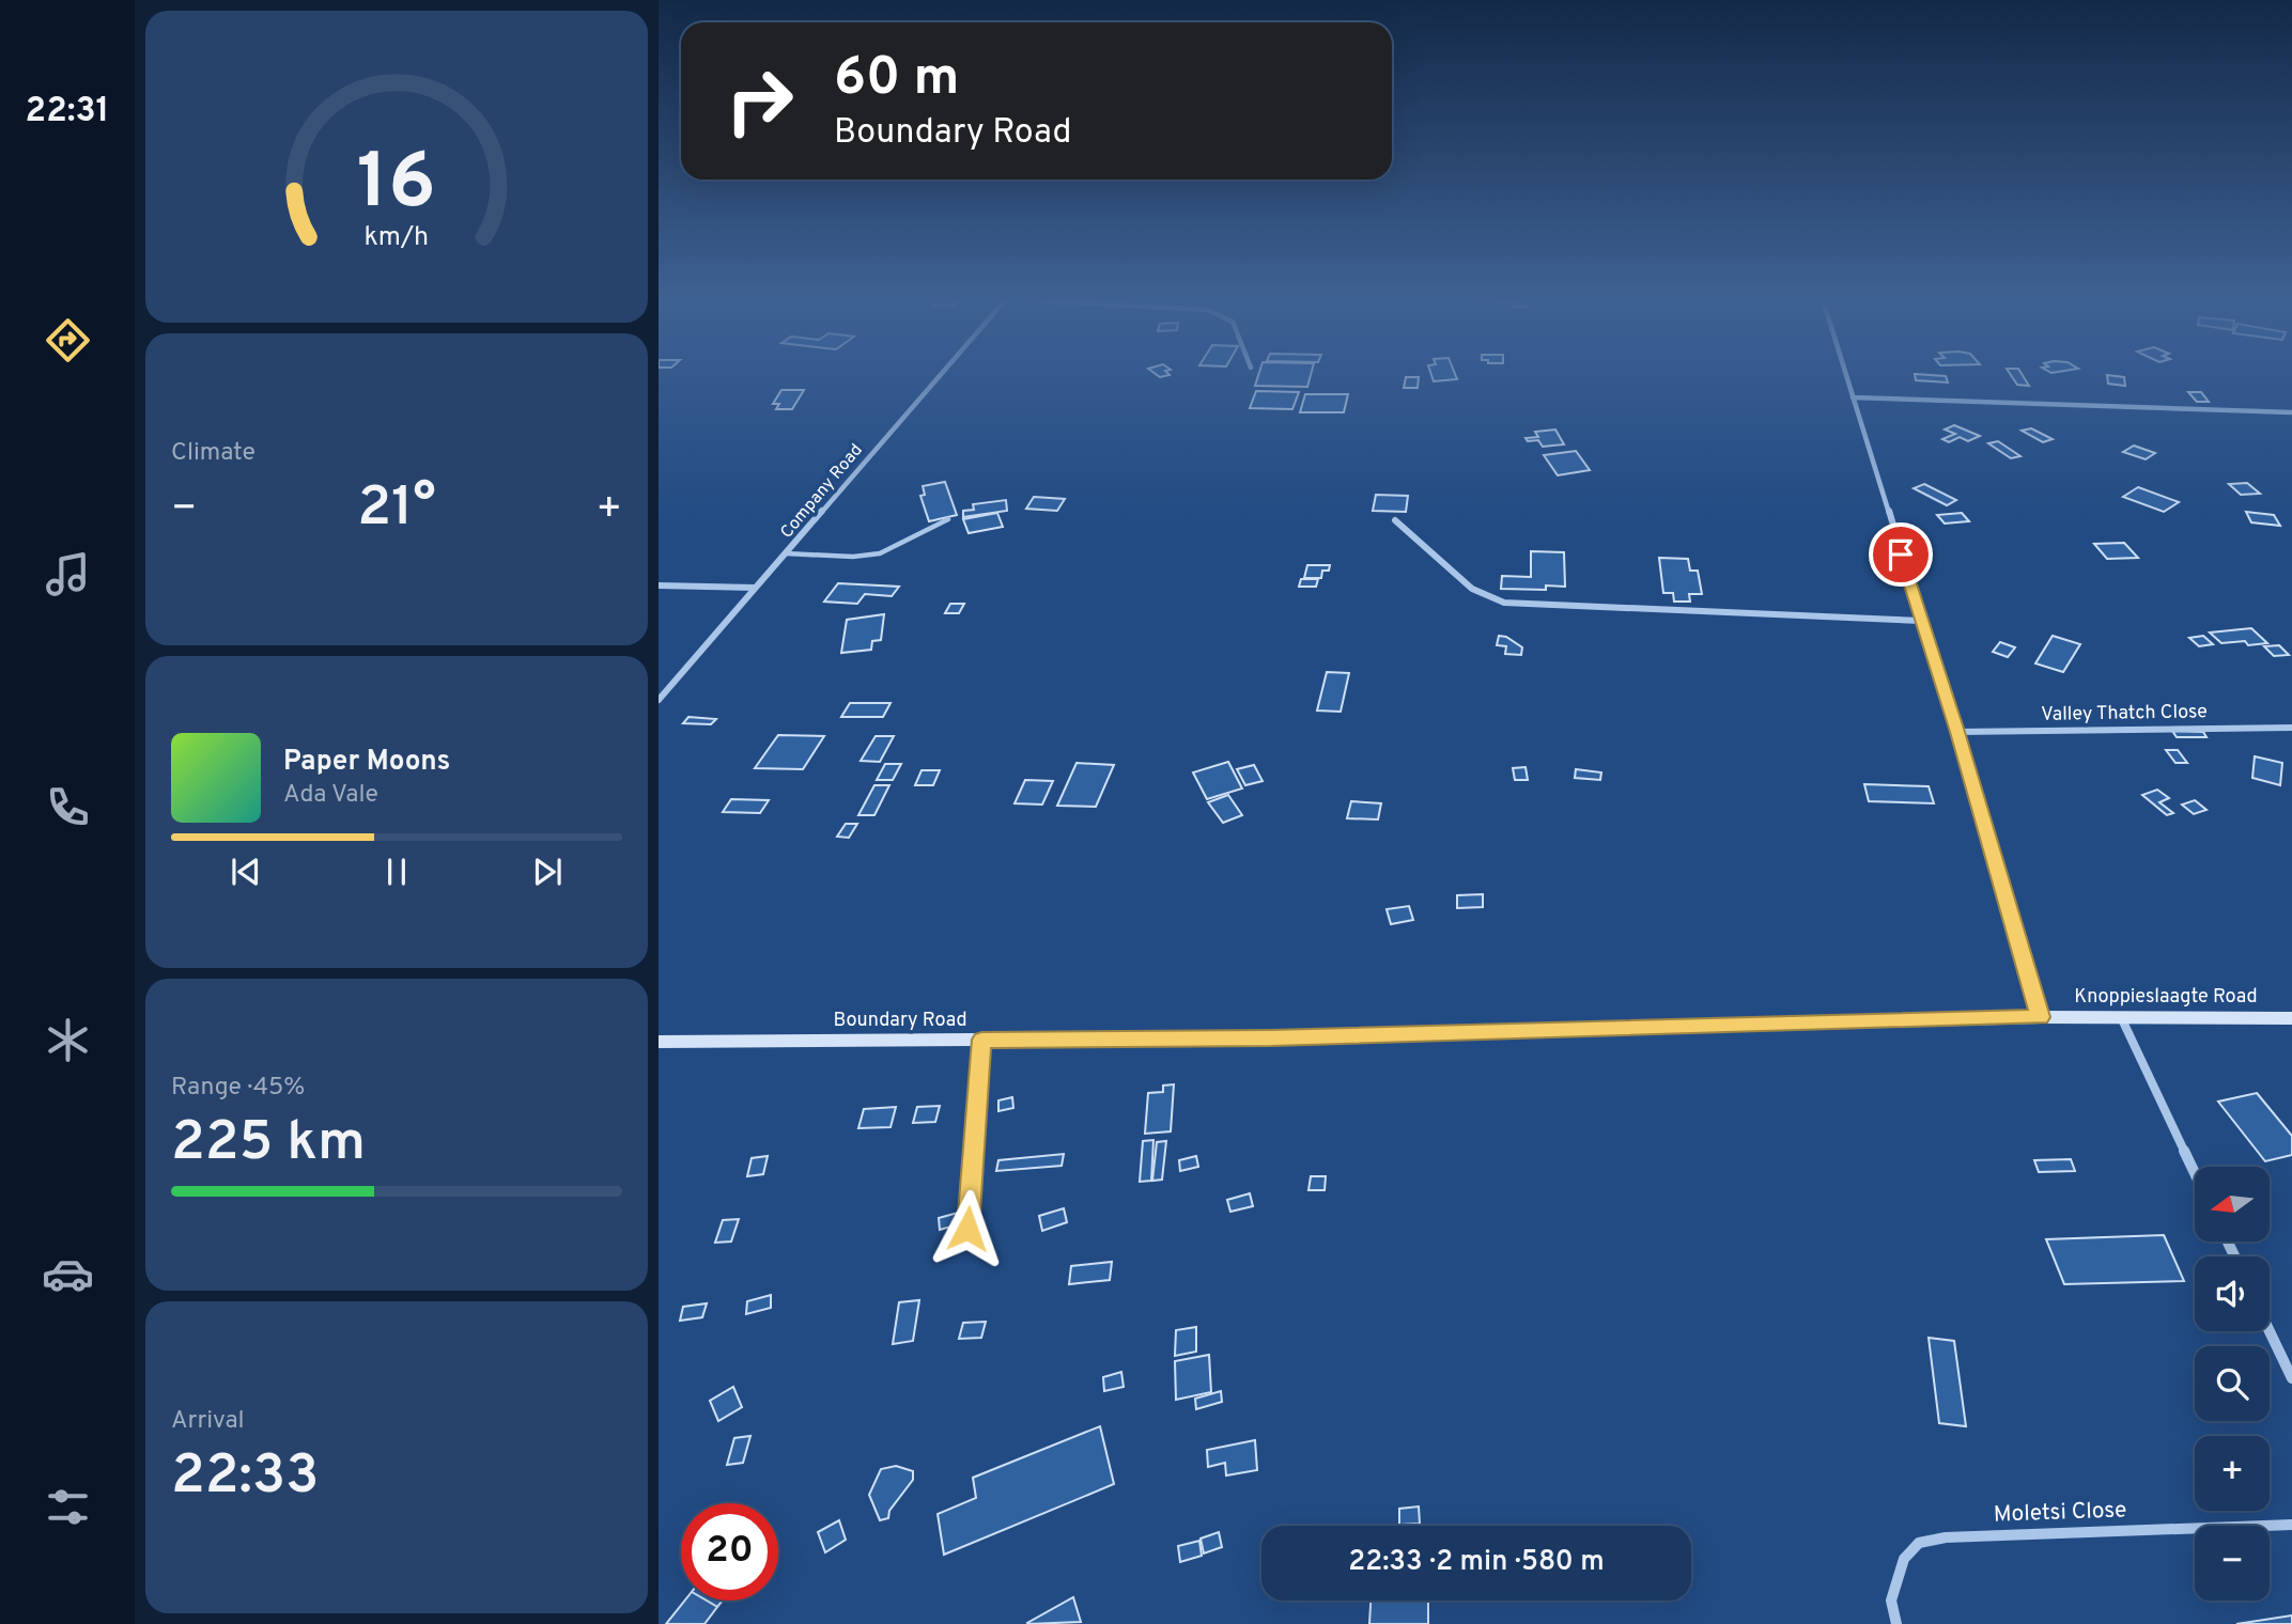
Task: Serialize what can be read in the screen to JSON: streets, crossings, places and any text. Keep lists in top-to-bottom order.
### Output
{
  "streets": {
    "main road": ["Knoppieslaagte Road", "Boundary Road"],
    "street": ["Company Road", "Valley Thatch Close", "Moletsi Close"]
  },
  "crossings": [
    ["Knoppieslaagte Road", "Boundary Road"]
  ],
  "north": "left",
  "page": {
    "tabs": "22:31",
    "turn": ["60 m", "Boundary Road"],
    "tile": [
      "Climate",
      ["Range · 45%", "225 km"],
      ["Arrival", "22:33"]
    ],
    "heat": ["−", "21°", "+"],
    "song": ["Paper Moons", "Ada Vale"],
    "map_buttons": ["+", "−"],
    "limit": "20",
    "trip": "22:33 · 2 min · 580 m",
    "gauge": ["16", "km/h"]
  }
}
